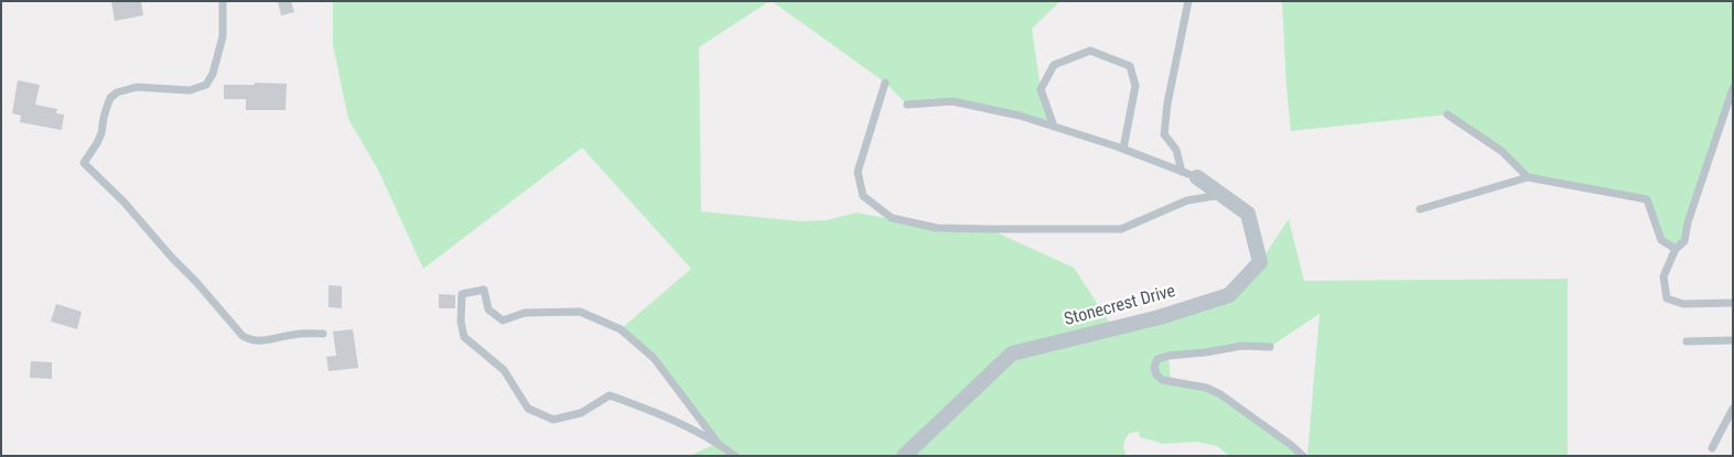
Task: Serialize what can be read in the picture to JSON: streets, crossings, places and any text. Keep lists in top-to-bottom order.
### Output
{
  "streets": {
    "street": ["Stonecrest Drive"]
  }
}
